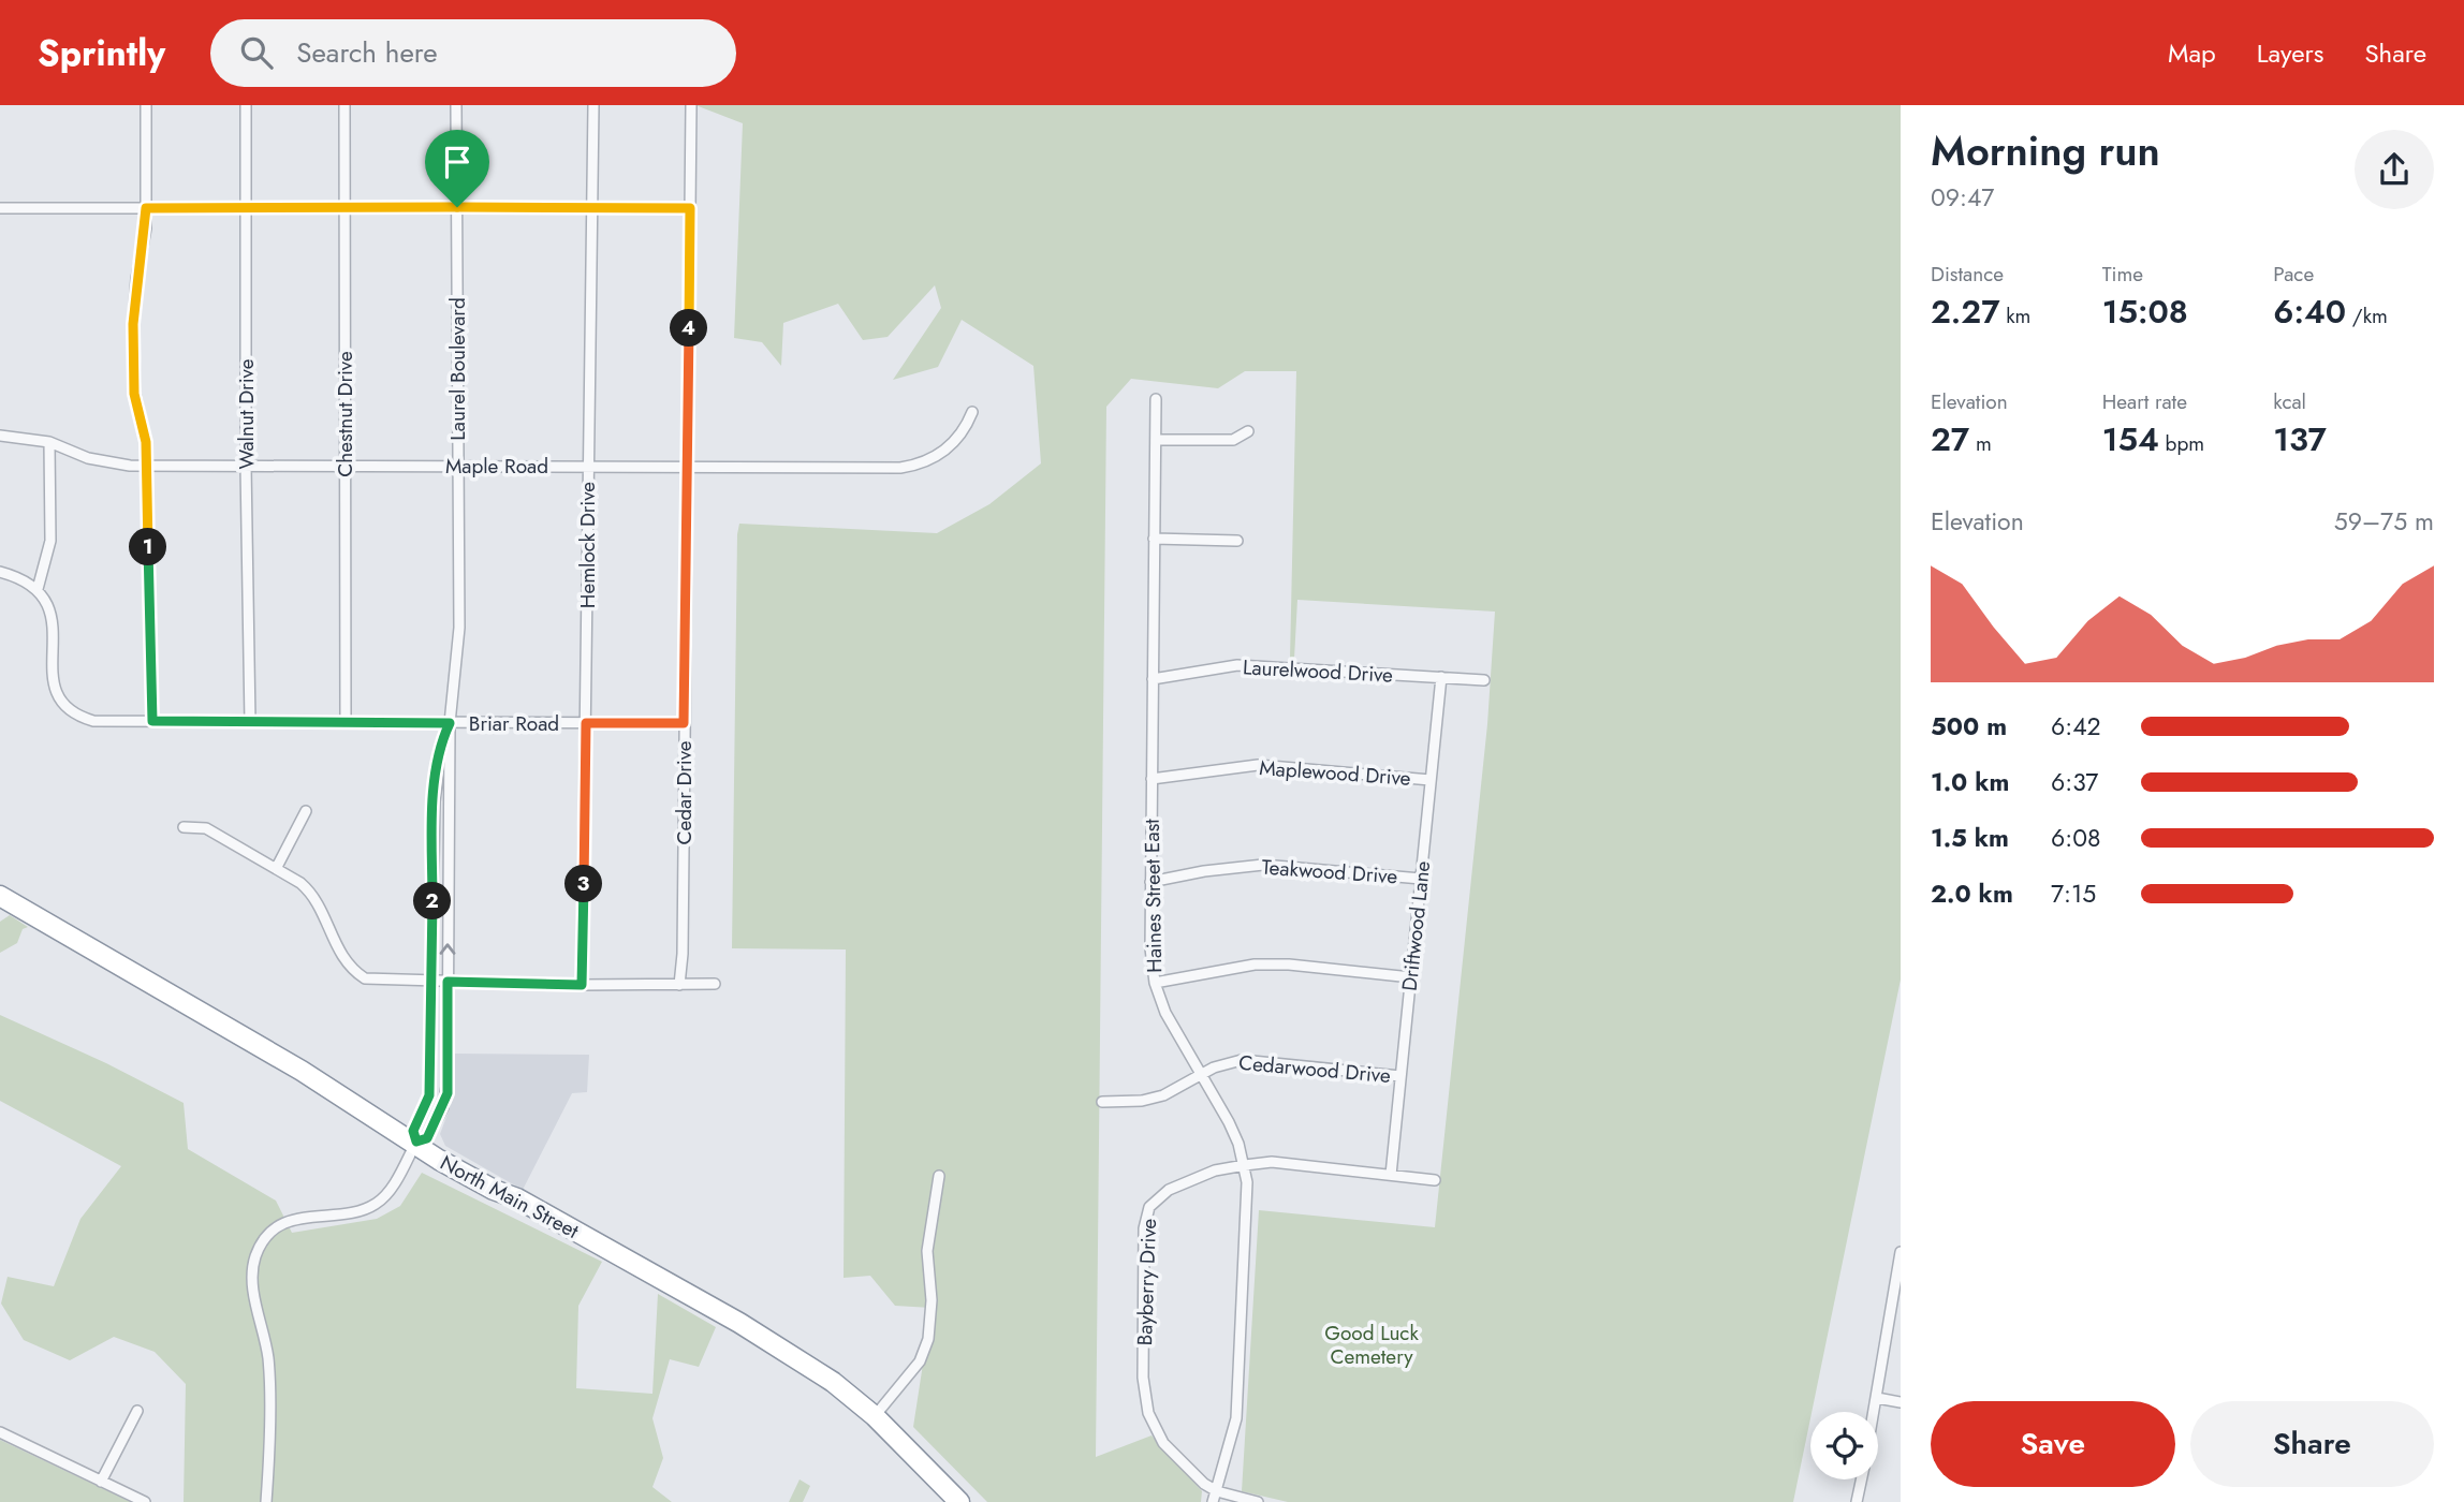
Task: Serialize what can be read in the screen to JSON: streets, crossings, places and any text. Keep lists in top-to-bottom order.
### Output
{
  "streets": {
    "highway": ["North Main Street"],
    "street": [
      "Laurel Boulevard",
      "Walnut Drive",
      "Chestnut Drive",
      "Maple Road",
      "Hemlock Drive",
      "Laurelwood Drive",
      "Briar Road",
      "Maplewood Drive",
      "Cedar Drive",
      "Teakwood Drive",
      "Haines Street East",
      "Driftwood Lane",
      "Cedarwood Drive",
      "Bayberry Drive"
    ]
  },
  "crossings": [
    ["Laurel Boulevard", "Maple Road"],
    ["Laurel Boulevard", "Briar Road"],
    ["Laurel Boulevard", "North Main Street"],
    ["Walnut Drive", "Maple Road"],
    ["Walnut Drive", "Briar Road"],
    ["Chestnut Drive", "Maple Road"],
    ["Chestnut Drive", "Briar Road"],
    ["Maple Road", "Hemlock Drive"],
    ["Maple Road", "Cedar Drive"],
    ["Hemlock Drive", "Briar Road"],
    ["Laurelwood Drive", "Haines Street East"],
    ["Laurelwood Drive", "Driftwood Lane"],
    ["Briar Road", "Cedar Drive"],
    ["Maplewood Drive", "Haines Street East"],
    ["Maplewood Drive", "Driftwood Lane"],
    ["Teakwood Drive", "Haines Street East"],
    ["Teakwood Drive", "Driftwood Lane"],
    ["Haines Street East", "Cedarwood Drive"],
    ["Haines Street East", "Bayberry Drive"],
    ["Driftwood Lane", "Cedarwood Drive"],
    ["Driftwood Lane", "Bayberry Drive"]
  ],
  "parks": ["Good Luck Cemetery"],
  "page": {
    "header": "Sprintly",
    "search": "Search here",
    "nav": ["Map", "Layers", "Share"],
    "heading": ["Morning run", "09:47"],
    "stats": [
      ["Distance", "2.27 km"],
      ["Time", "15:08"],
      ["Pace", "6:40 /km"],
      ["Elevation", "27 m"],
      ["Heart rate", "154 bpm"],
      ["kcal", "137"]
    ],
    "pins": [
      "4",
      "1",
      "3",
      "2"
    ],
    "chart": ["Elevation", "59–75 m"],
    "list": [
      {
        "name": "500 m",
        "note": "6:42"
      },
      {
        "name": "1.0 km",
        "note": "6:37"
      },
      {
        "name": "1.5 km",
        "note": "6:08"
      },
      {
        "name": "2.0 km",
        "note": "7:15"
      }
    ],
    "buttons": ["Save", "Share"]
  }
}
